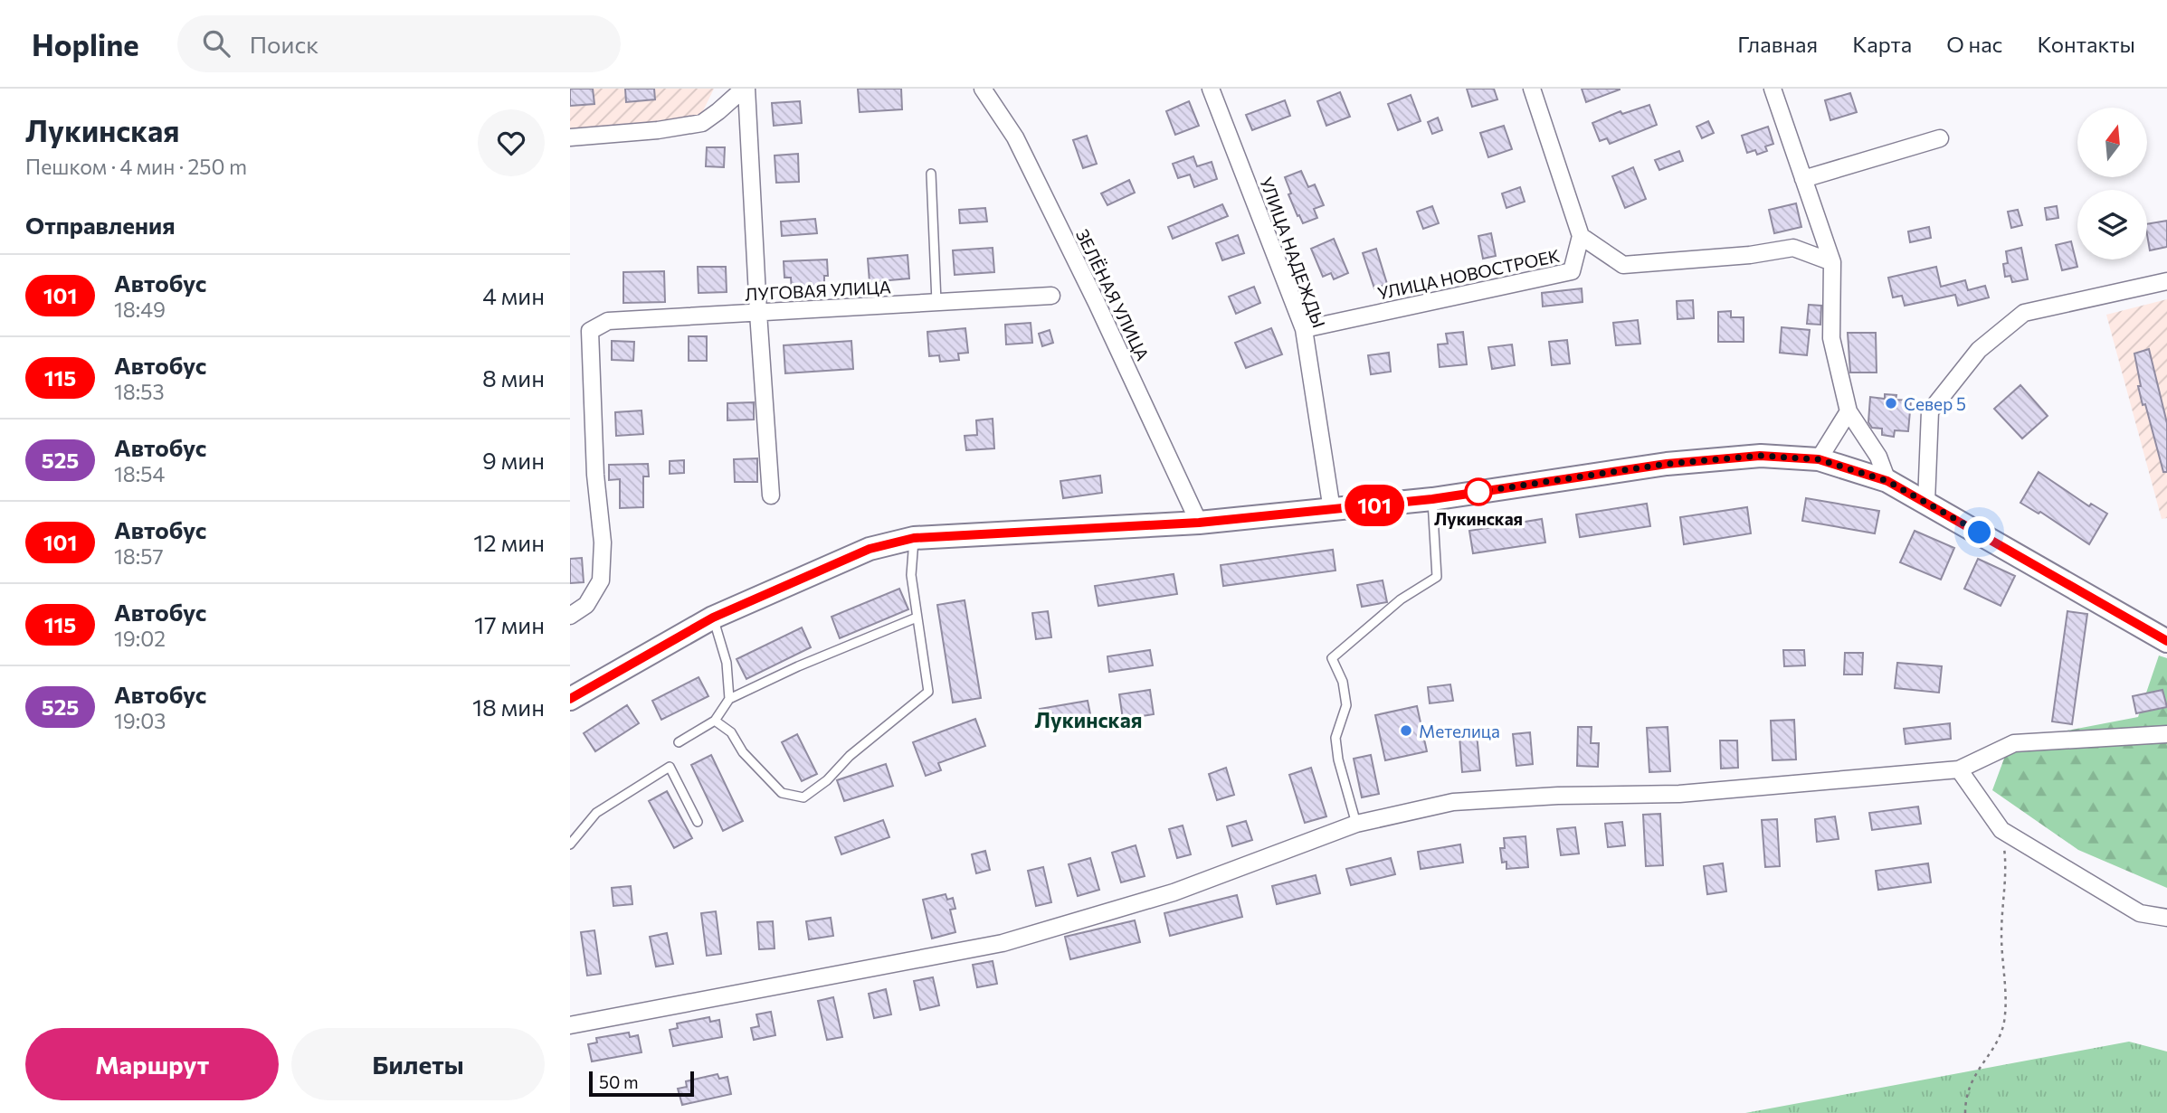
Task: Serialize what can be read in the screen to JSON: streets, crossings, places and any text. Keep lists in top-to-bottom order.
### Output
{
  "streets": {
    "street": [
      "УЛИЦА НАДЕЖДЫ",
      "УЛИЦА НОВОСТРОЕК",
      "ЛУГОВАЯ УЛИЦА",
      "ЗЕЛЁНАЯ УЛИЦА"
    ]
  },
  "crossings": [
    ["УЛИЦА НАДЕЖДЫ", "УЛИЦА НОВОСТРОЕК"]
  ],
  "districts": ["Лукинская"],
  "places": ["Север 5", "Лукинская", "Метелица"],
  "lines": ["bus line 101"],
  "scale_bar": "50 m",
  "north": "top",
  "page": {
    "header": "Hopline",
    "search": "Поиск",
    "nav": [
      "Главная",
      "Карта",
      "О нас",
      "Контакты"
    ],
    "heading": [
      ["Лукинская", "Пешком · 4 мин · 250 m"],
      "Отправления"
    ],
    "on_map": "101",
    "list": [
      {
        "mark": "101",
        "name": "Автобус",
        "note": "18:49",
        "value": "4 мин"
      },
      {
        "mark": "115",
        "name": "Автобус",
        "note": "18:53",
        "value": "8 мин"
      },
      {
        "mark": "525",
        "name": "Автобус",
        "note": "18:54",
        "value": "9 мин"
      },
      {
        "mark": "101",
        "name": "Автобус",
        "note": "18:57",
        "value": "12 мин"
      },
      {
        "mark": "115",
        "name": "Автобус",
        "note": "19:02",
        "value": "17 мин"
      },
      {
        "mark": "525",
        "name": "Автобус",
        "note": "19:03",
        "value": "18 мин"
      }
    ],
    "buttons": ["Маршрут", "Билеты"],
    "scale": "50 m"
  }
}
